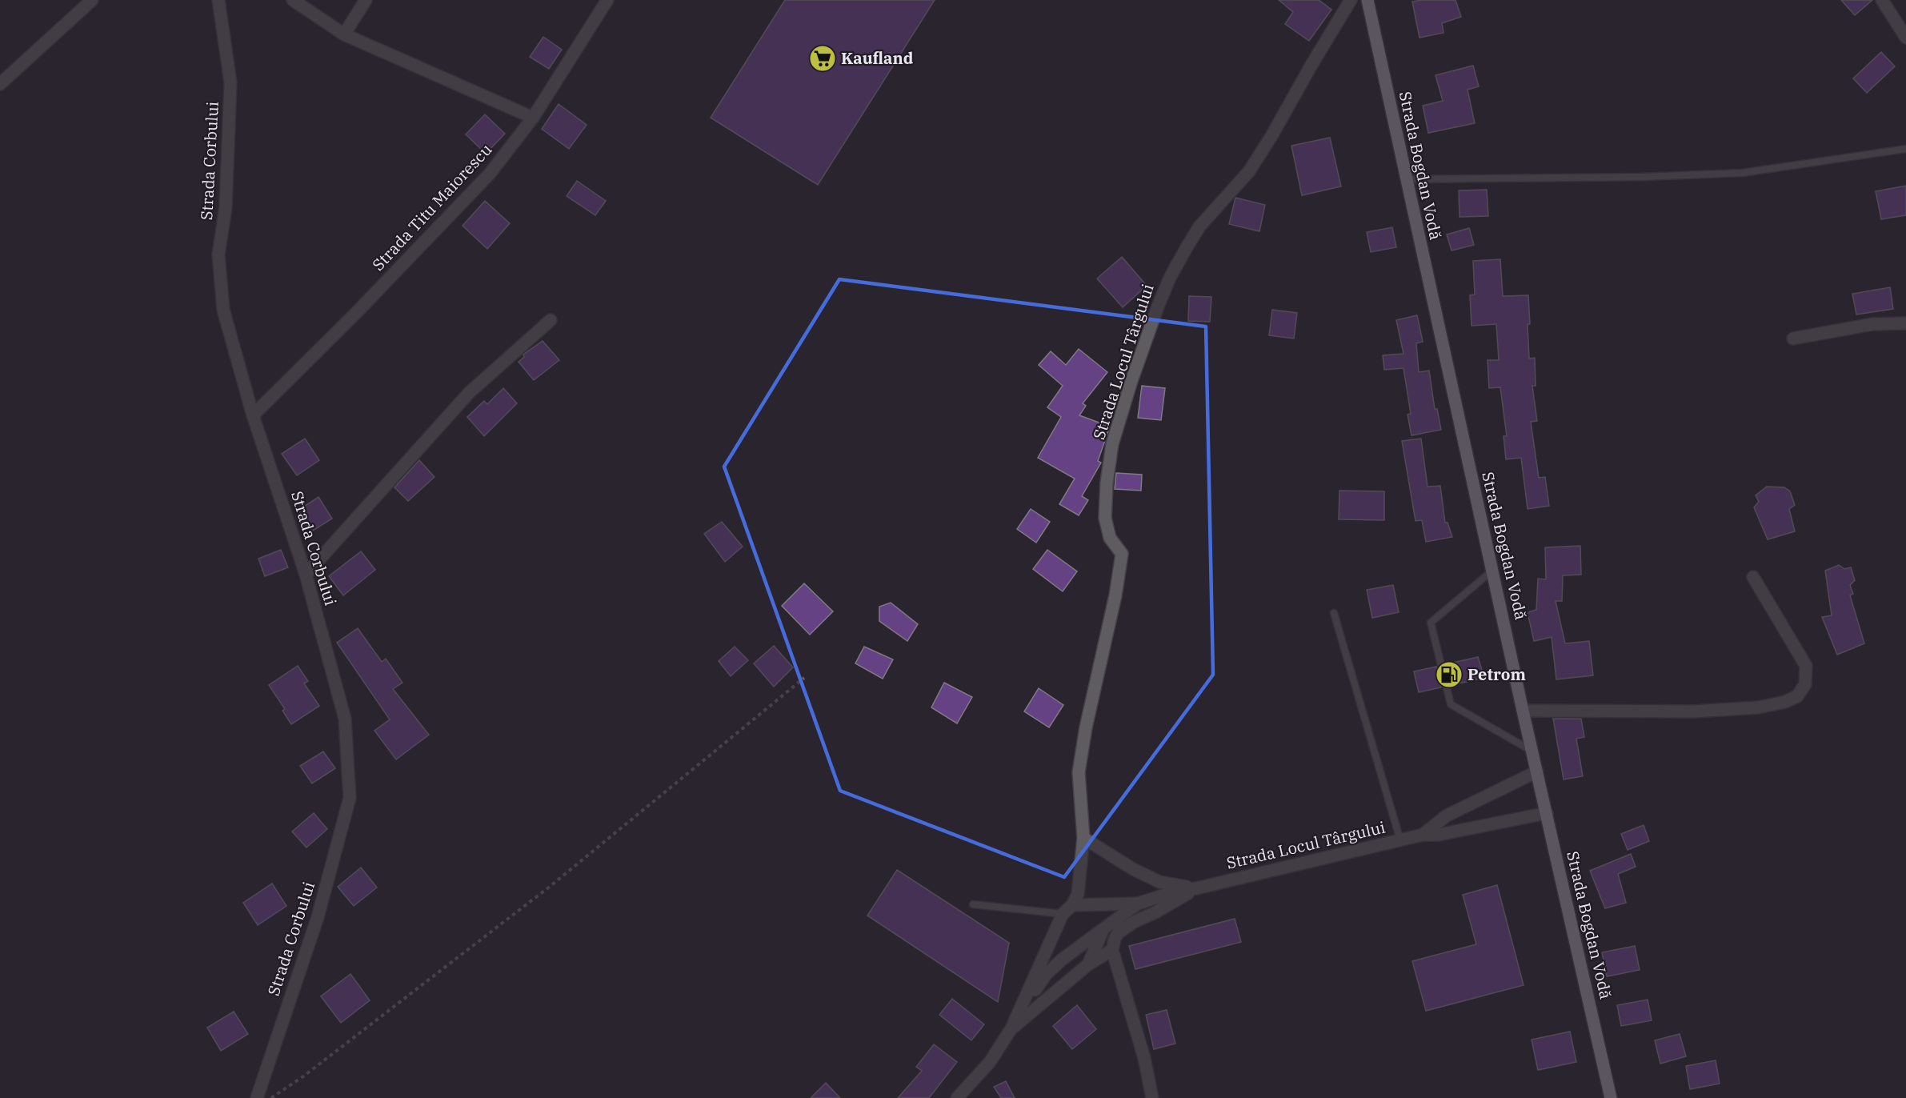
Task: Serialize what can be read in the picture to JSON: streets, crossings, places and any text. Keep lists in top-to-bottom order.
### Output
{
  "streets": {
    "main road": ["Strada Bogdan Vodă"],
    "street": ["Strada Corbului", "Strada Titu Maiorescu", "Strada Locul Târgului"]
  },
  "crossings": [
    ["Strada Corbului", "Strada Titu Maiorescu"],
    ["Strada Bogdan Vodă", "Strada Locul Târgului"]
  ],
  "places": {
    "supermarket": ["Kaufland"],
    "fuel station": ["Petrom"]
  }
}
